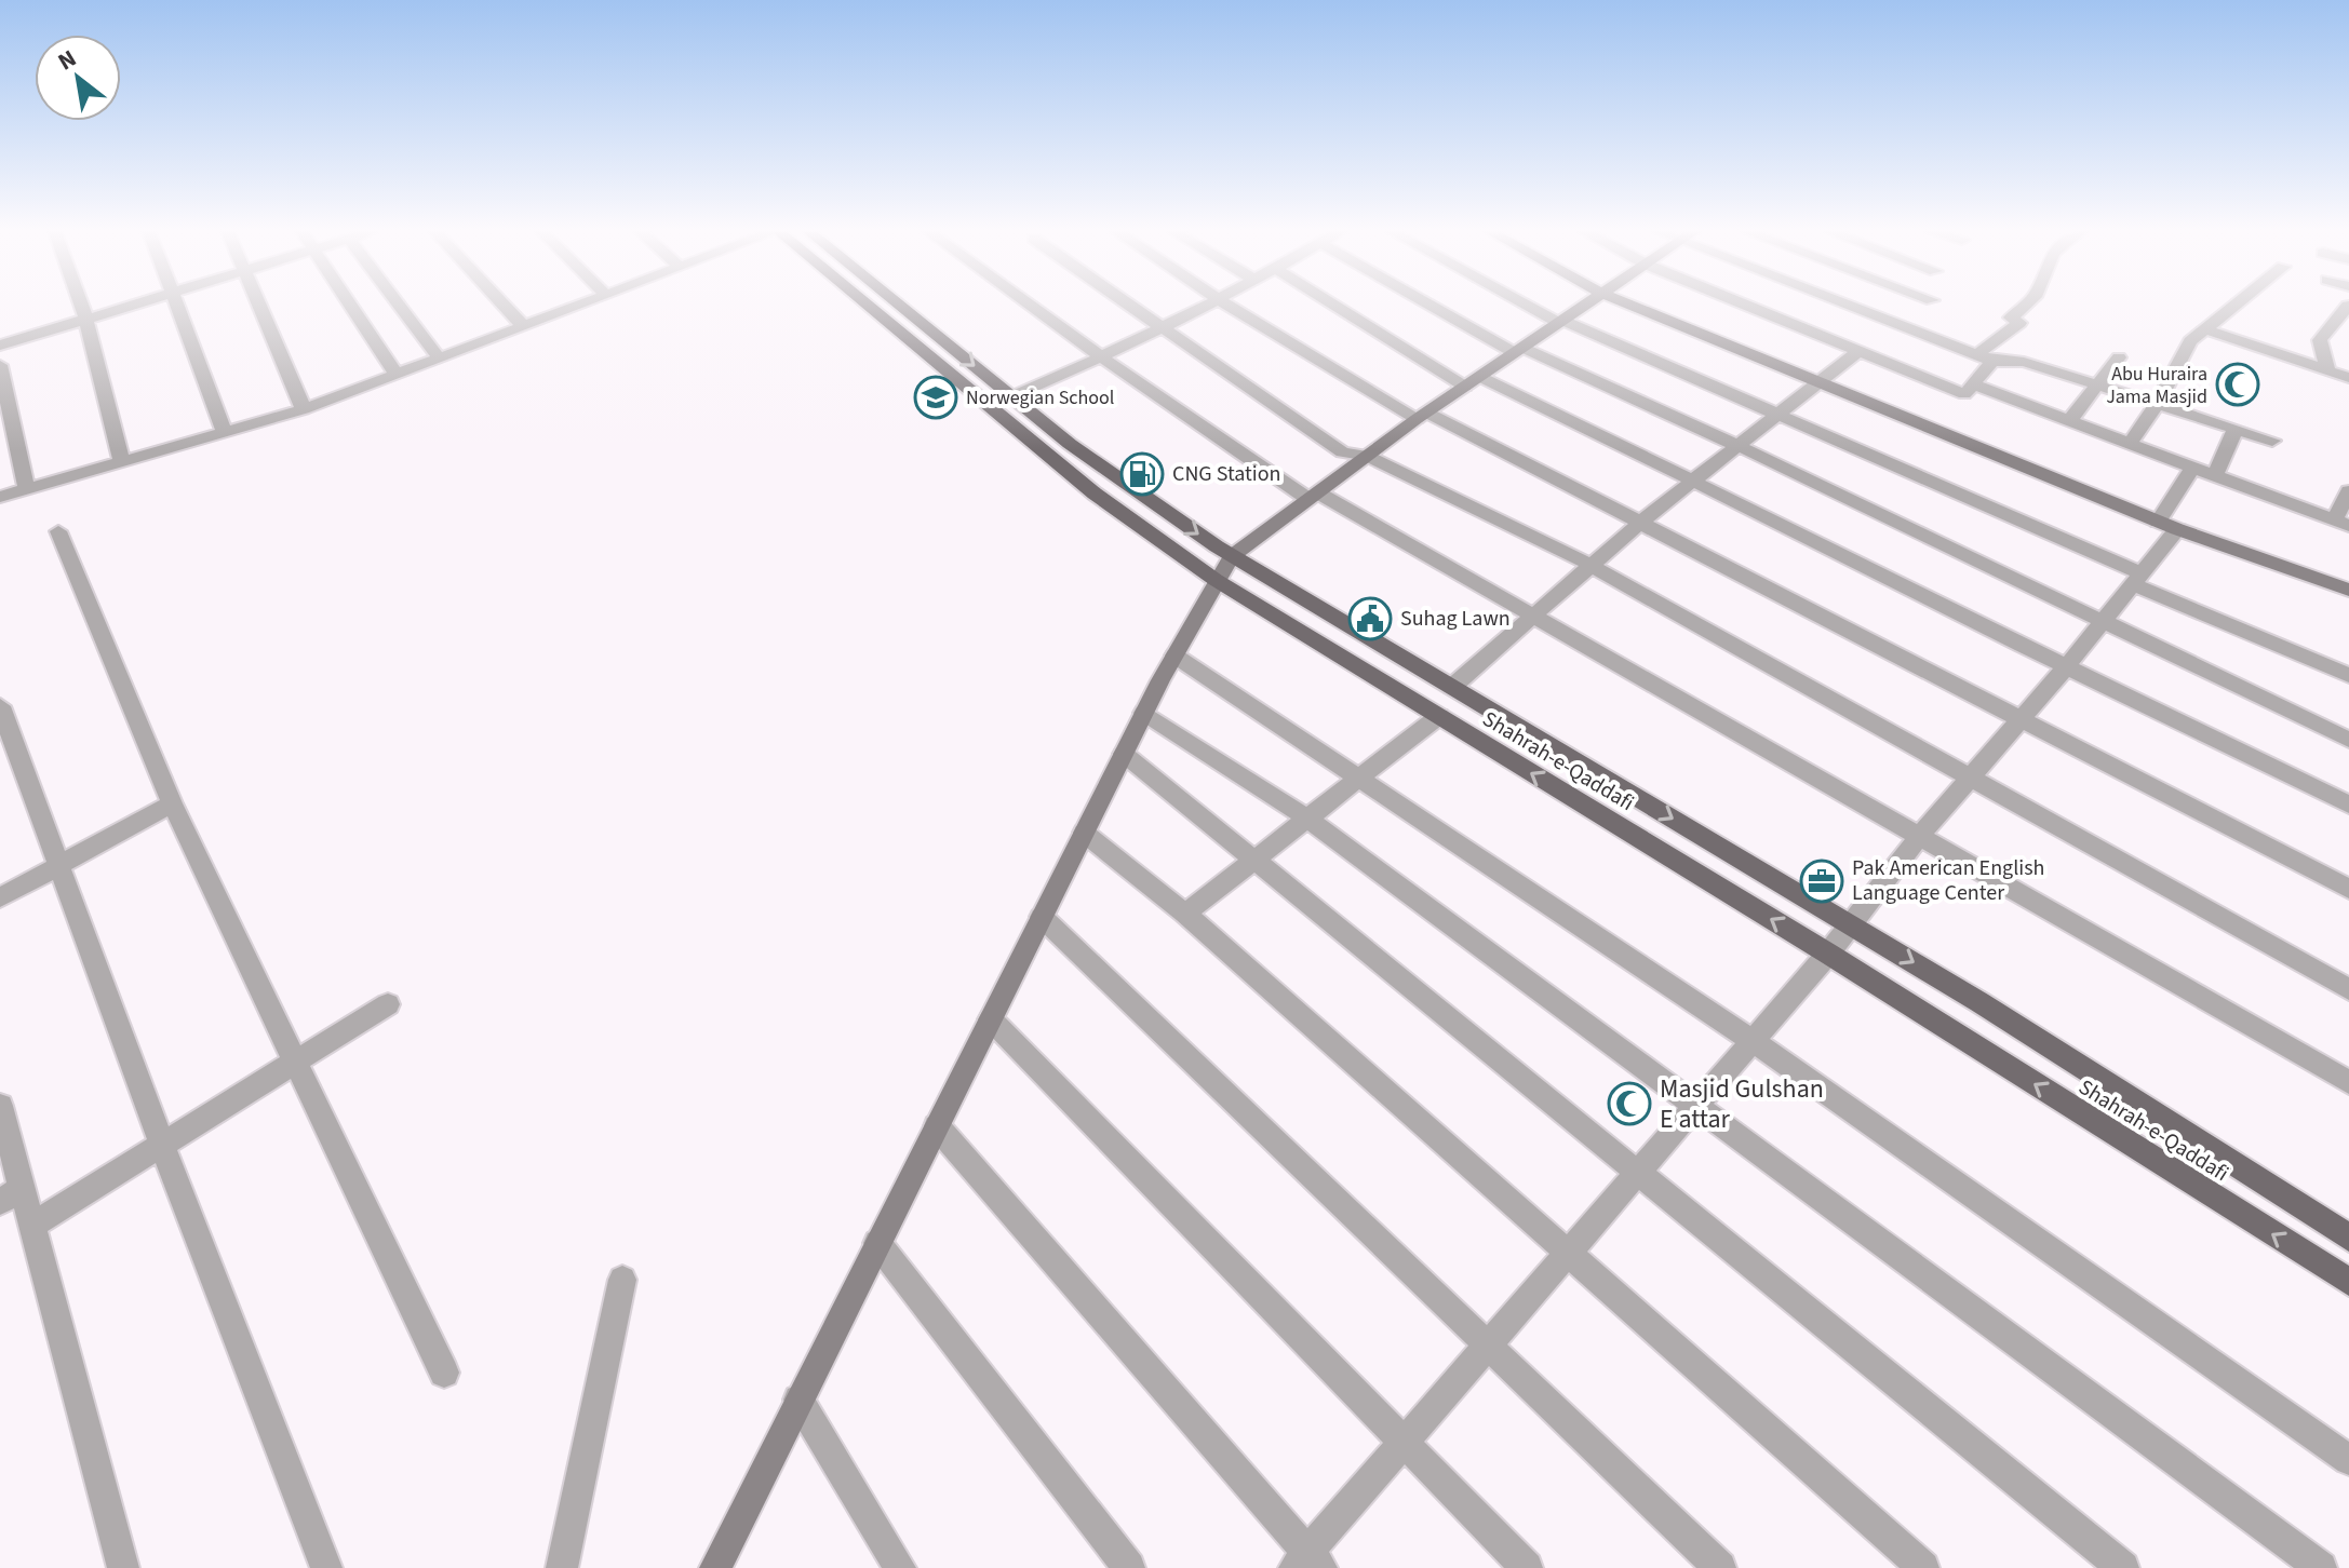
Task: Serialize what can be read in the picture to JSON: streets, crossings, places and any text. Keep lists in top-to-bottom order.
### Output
{
  "streets": {
    "main road": ["Shahrah-e-Qaddafi"]
  },
  "places": {
    "mosque": ["Abu Huraira Jama Masjid", "Masjid Gulshan E attar"],
    "school or university": ["Norwegian School"],
    "fuel station": ["CNG Station"],
    "public building": ["Suhag Lawn"],
    "office": ["Pak American English Language Center"]
  },
  "north": "top left"
}
